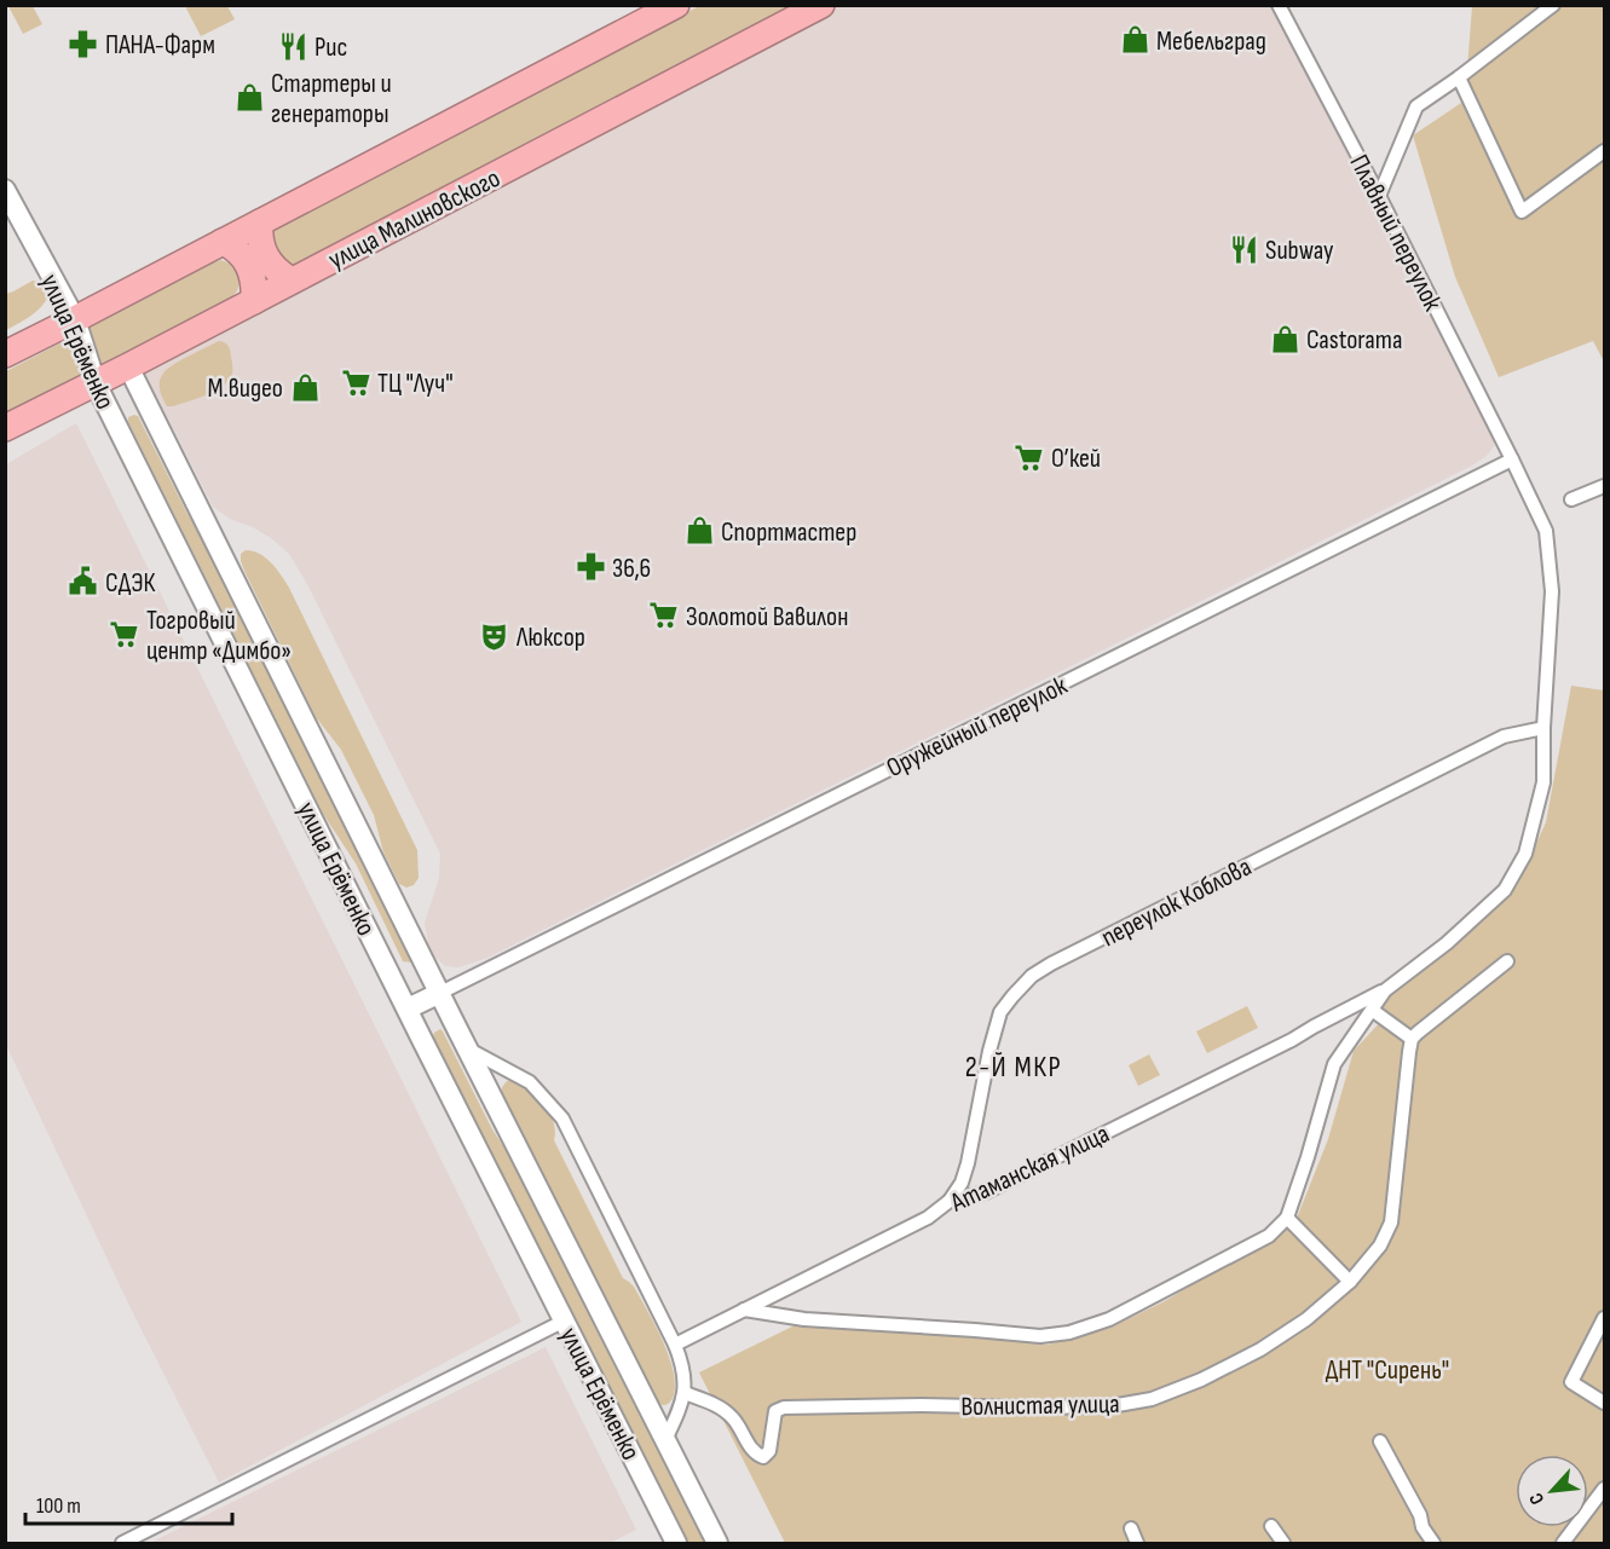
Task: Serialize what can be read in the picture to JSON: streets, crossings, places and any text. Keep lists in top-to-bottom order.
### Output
{
  "streets": {
    "highway": ["улица Малиновского"],
    "street": [
      "Плавный переулок",
      "улица Ерёменко",
      "Оружейный переулок",
      "переулок Коблова",
      "Атаманская улица",
      "Волнистая улица"
    ]
  },
  "crossings": [
    ["улица Малиновского", "улица Ерёменко"],
    ["Плавный переулок", "Оружейный переулок"],
    ["Плавный переулок", "переулок Коблова"],
    ["Плавный переулок", "Атаманская улица"],
    ["улица Ерёменко", "Оружейный переулок"],
    ["переулок Коблова", "Атаманская улица"]
  ],
  "districts": ["2-Й МКР"],
  "parks": ["ДНТ \"Сирень\""],
  "places": {
    "shop": [
      "Мебельград",
      "Стартеры и генераторы",
      "Castorama",
      "М.видео",
      "Спортмастер"
    ],
    "pharmacy": ["ПАНА-Фарм", "36,6"],
    "restaurant": ["Рис", "Subway"],
    "supermarket": [
      "ТЦ \"Луч\"",
      "О’кей",
      "Золотой Вавилон",
      "Тогровый центр «Димбо»"
    ],
    "public building": ["СДЭК"],
    "theatre": ["Люксор"]
  },
  "scale_bar": "100 m",
  "north": "bottom left"
}
